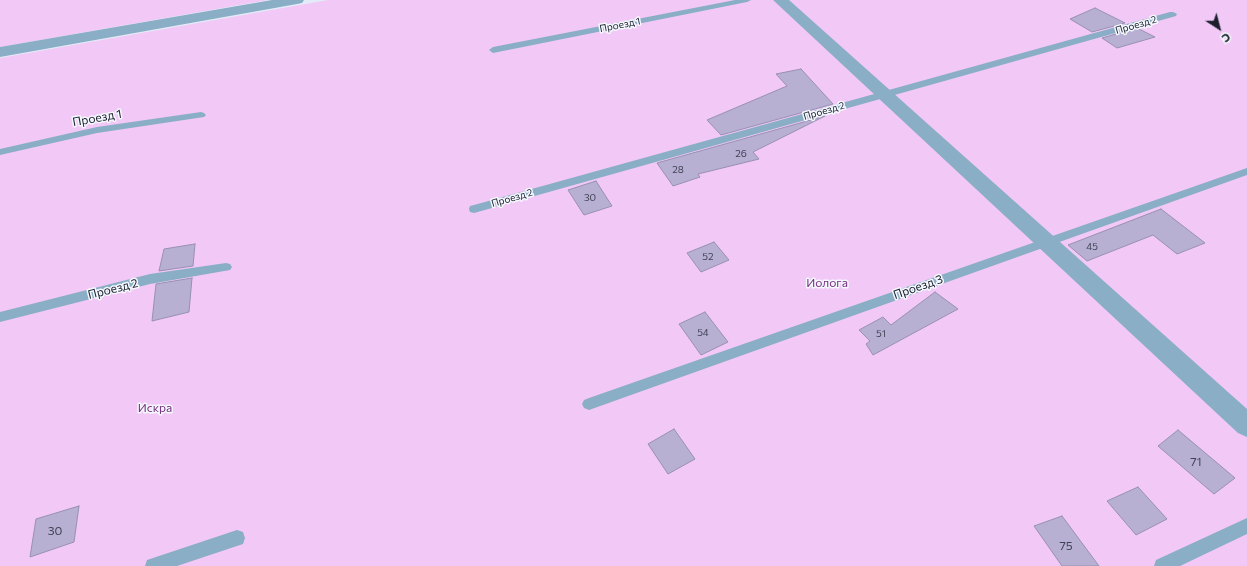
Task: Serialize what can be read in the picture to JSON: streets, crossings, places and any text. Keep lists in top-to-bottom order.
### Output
{
  "streets": {
    "lane": ["Проезд 1", "Проезд 2", "Проезд 3"]
  },
  "parks": ["Иолога", "Искра"],
  "house_numbers": [
    "26",
    "28",
    "30",
    "45",
    "52",
    "54",
    "51",
    "71",
    "30",
    "75"
  ],
  "north": "bottom right"
}
